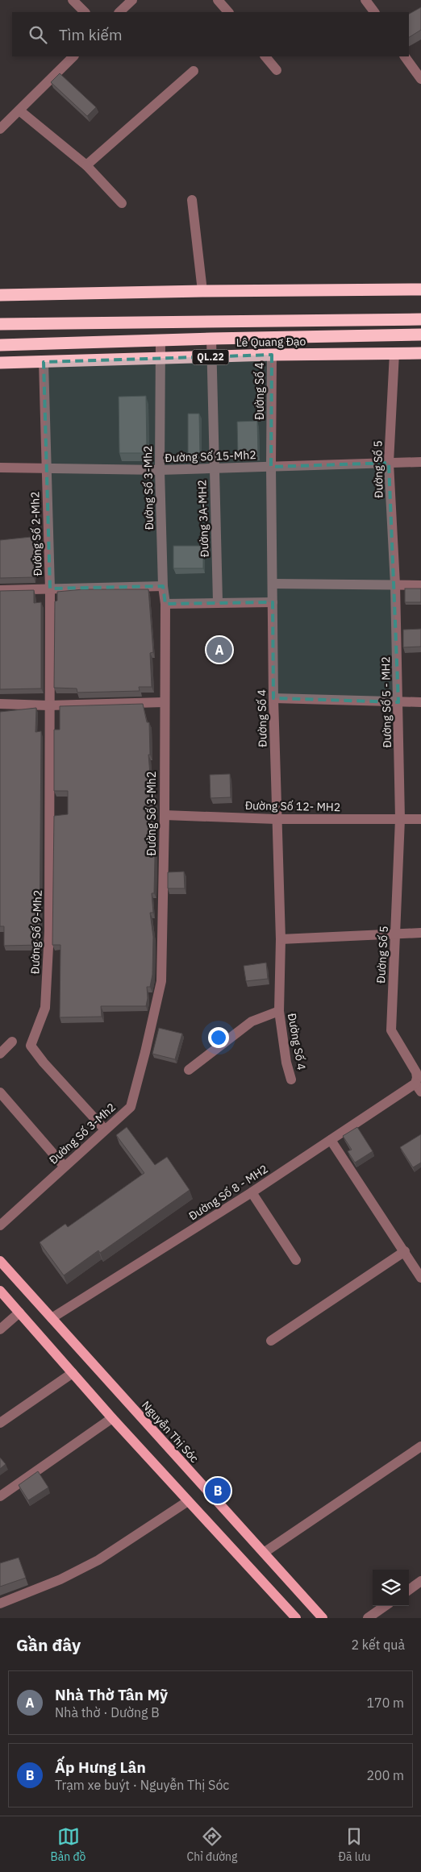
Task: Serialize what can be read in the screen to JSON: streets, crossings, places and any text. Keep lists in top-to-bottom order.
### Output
{
  "streets": {
    "highway": ["Lê Quang Đạo", "QL.22"],
    "main road": ["Nguyễn Thị Sóc"],
    "street": [
      "Đường Số 4",
      "Đường Số 15-Mh2",
      "Đường Số 5",
      "Đường Số 3-Mh2",
      "Đường 3A-MH2",
      "Đường Số 2-Mh2",
      "Đường Số 5 - MH2",
      "Đường Số 12- MH2",
      "Đường Số 9-Mh2",
      "Đường Số 8 - MH2"
    ]
  },
  "crossings": [
    ["Lê Quang Đạo", "Đường Số 4"],
    ["Lê Quang Đạo", "Đường Số 5"],
    ["Lê Quang Đạo", "Đường Số 3-Mh2"],
    ["Lê Quang Đạo", "Đường 3A-MH2"],
    ["Lê Quang Đạo", "Đường Số 2-Mh2"],
    ["Đường Số 4", "Đường Số 15-Mh2"],
    ["Đường Số 4", "Đường Số 12- MH2"],
    ["Đường Số 15-Mh2", "Đường Số 5"],
    ["Đường Số 15-Mh2", "Đường Số 3-Mh2"],
    ["Đường Số 15-Mh2", "Đường 3A-MH2"],
    ["Đường Số 15-Mh2", "Đường Số 2-Mh2"],
    ["Đường Số 5", "Đường Số 5 - MH2"],
    ["Đường Số 5", "Đường Số 12- MH2"],
    ["Đường Số 5", "Đường Số 8 - MH2"],
    ["Đường Số 3-Mh2", "Đường Số 12- MH2"],
    ["Đường Số 3-Mh2", "Đường Số 9-Mh2"],
    ["Đường Số 2-Mh2", "Đường Số 9-Mh2"],
    ["Đường Số 5 - MH2", "Đường Số 12- MH2"],
    ["Đường Số 8 - MH2", "Nguyễn Thị Sóc"]
  ],
  "page": {
    "search": "Tìm kiếm",
    "pins": ["A", "B"],
    "heading": ["Gần đây", "2 kết quả"],
    "list": [
      {
        "mark": "A",
        "name": "Nhà Thờ Tân Mỹ",
        "note": "Nhà thờ · Dường B",
        "value": "170 m"
      },
      {
        "mark": "B",
        "name": "Ấp Hưng Lân",
        "note": "Trạm xe buýt · Nguyễn Thị Sóc",
        "value": "200 m"
      }
    ],
    "nav": ["Bản đồ", "Chỉ đường", "Đã lưu"]
  }
}
